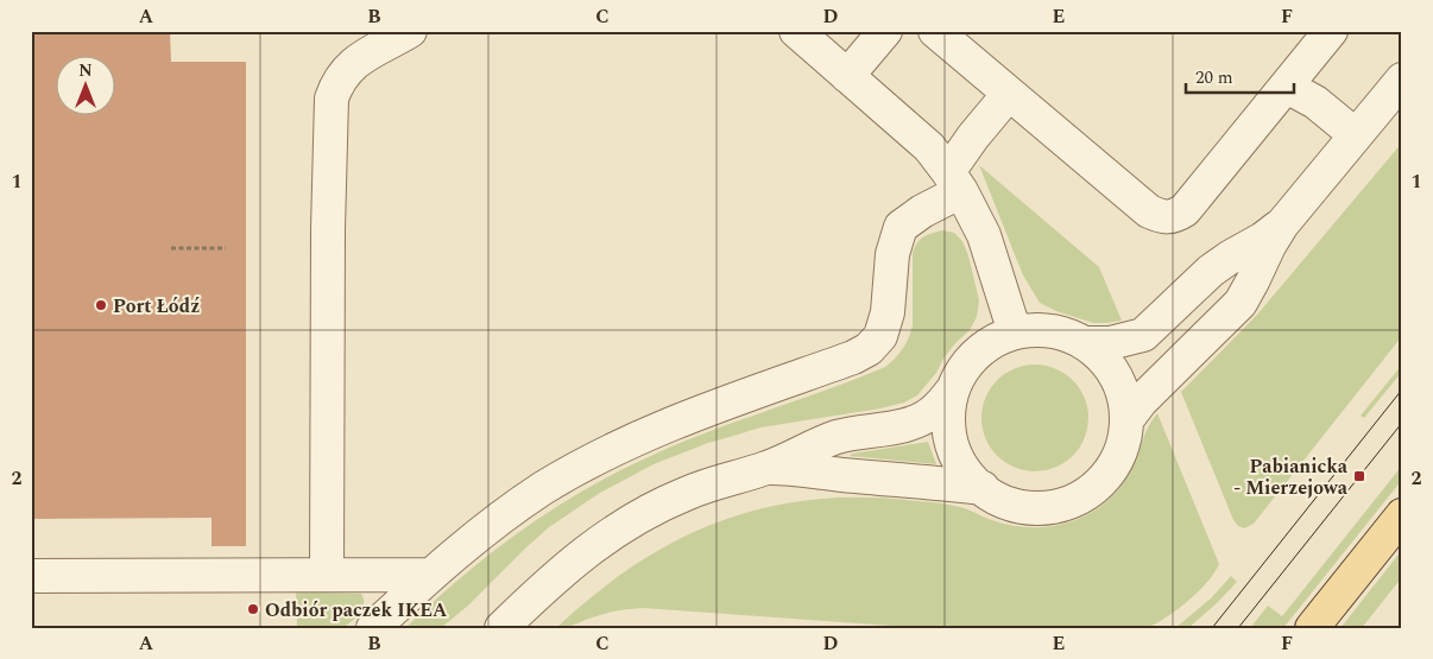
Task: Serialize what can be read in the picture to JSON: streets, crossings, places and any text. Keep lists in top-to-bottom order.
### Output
{
  "places": {
    "other": ["Port Łódź", "Odbiór paczek IKEA"],
    "transit": ["Pabianicka - Mierzejowa"]
  },
  "scale_bar": "20 m",
  "north": "top",
  "grid": {
    "columns": [
      "A",
      "B",
      "C",
      "D",
      "E",
      "F"
    ],
    "rows": ["1", "2"]
  }
}
